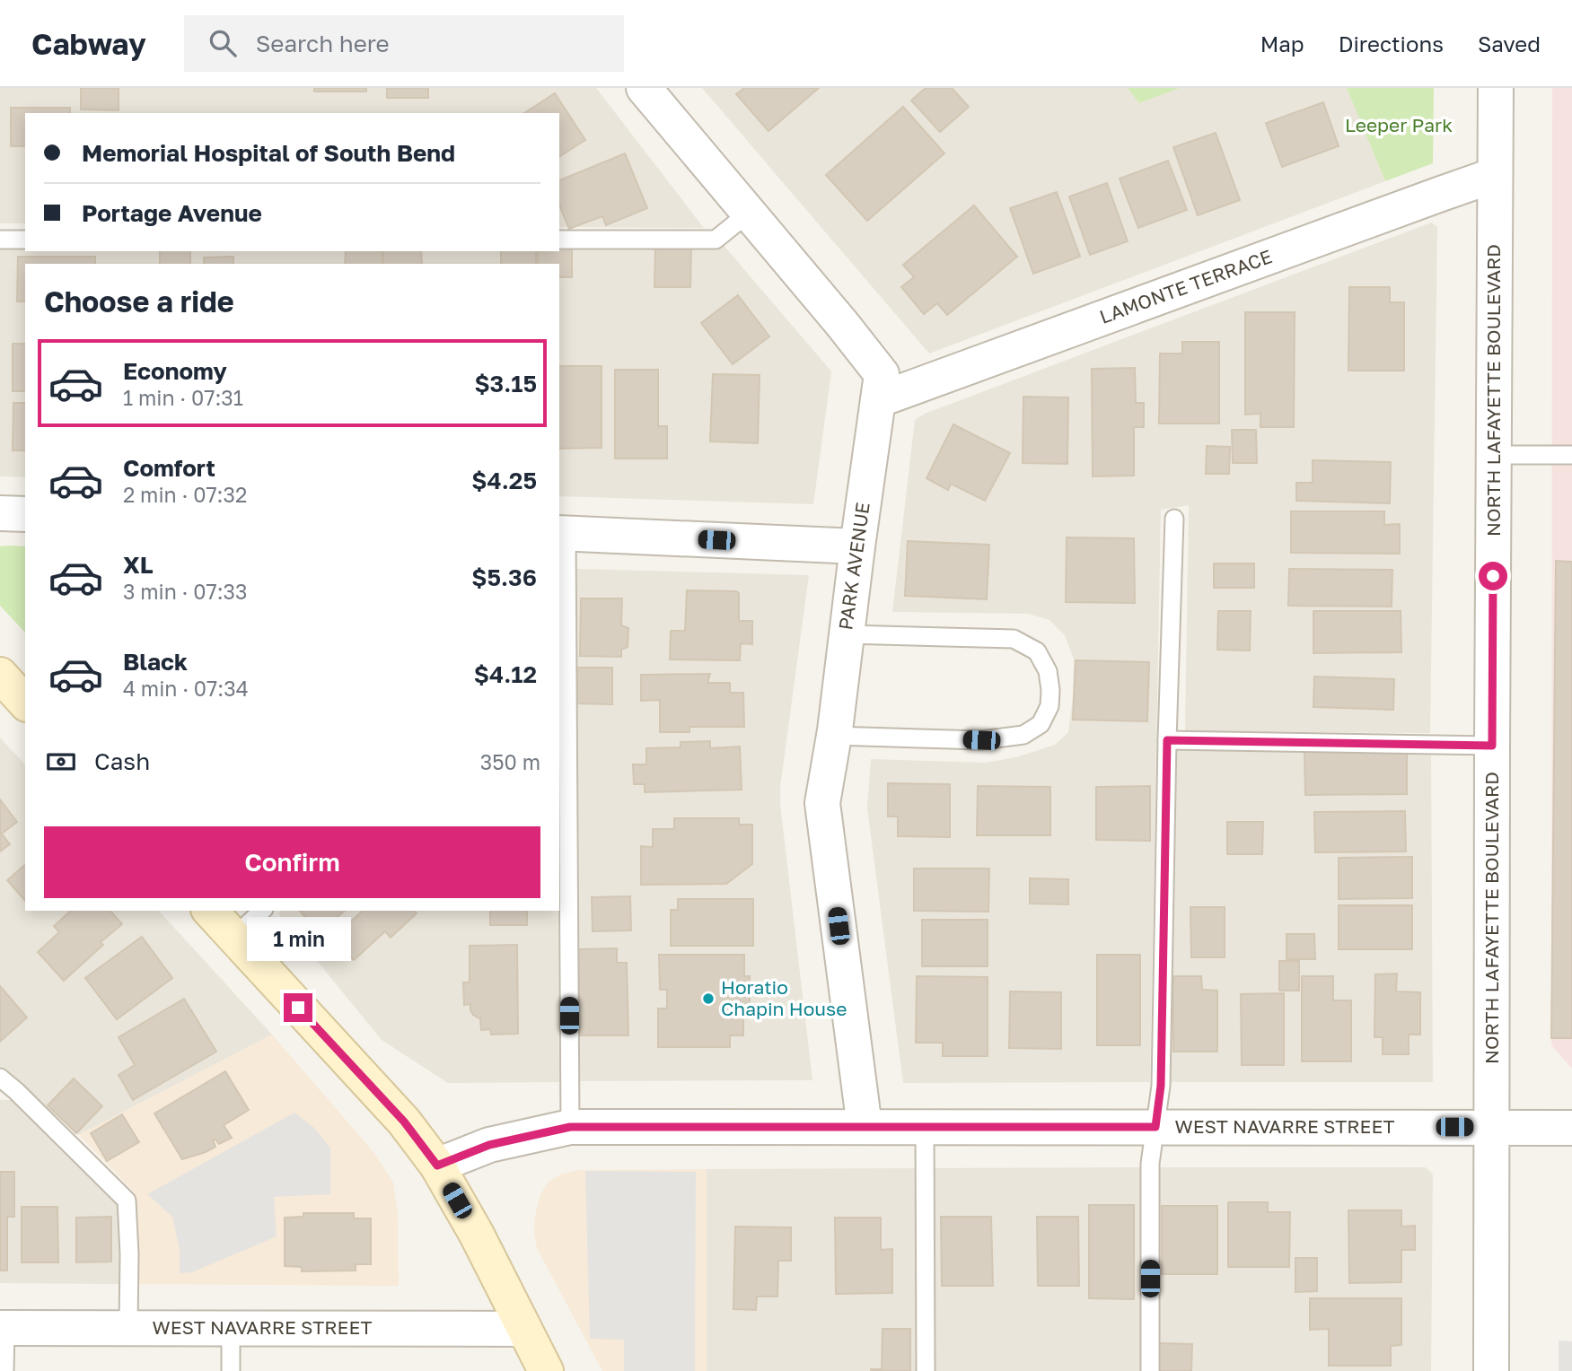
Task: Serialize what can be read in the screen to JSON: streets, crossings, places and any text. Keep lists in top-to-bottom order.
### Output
{
  "streets": {
    "street": [
      "LAMONTE TERRACE",
      "NORTH LAFAYETTE BOULEVARD",
      "PARK AVENUE",
      "WEST NAVARRE STREET"
    ]
  },
  "crossings": [
    ["LAMONTE TERRACE", "NORTH LAFAYETTE BOULEVARD"],
    ["LAMONTE TERRACE", "PARK AVENUE"],
    ["NORTH LAFAYETTE BOULEVARD", "WEST NAVARRE STREET"],
    ["PARK AVENUE", "WEST NAVARRE STREET"]
  ],
  "parks": ["Leeper Park"],
  "places": ["Horatio Chapin House"],
  "page": {
    "header": "Cabway",
    "search": "Search here",
    "nav": ["Map", "Directions", "Saved"],
    "banner": ["Memorial Hospital of South Bend", "Portage Avenue"],
    "heading": "Choose a ride",
    "list": [
      {
        "name": "Economy",
        "note": "1 min · 07:31",
        "value": "$3.15"
      },
      {
        "name": "Comfort",
        "note": "2 min · 07:32",
        "value": "$4.25"
      },
      {
        "name": "XL",
        "note": "3 min · 07:33",
        "value": "$5.36"
      },
      {
        "name": "Black",
        "note": "4 min · 07:34",
        "value": "$4.12"
      }
    ],
    "pay": ["Cash", "350 m"],
    "buttons": "Confirm",
    "bubble": "1 min"
  }
}
